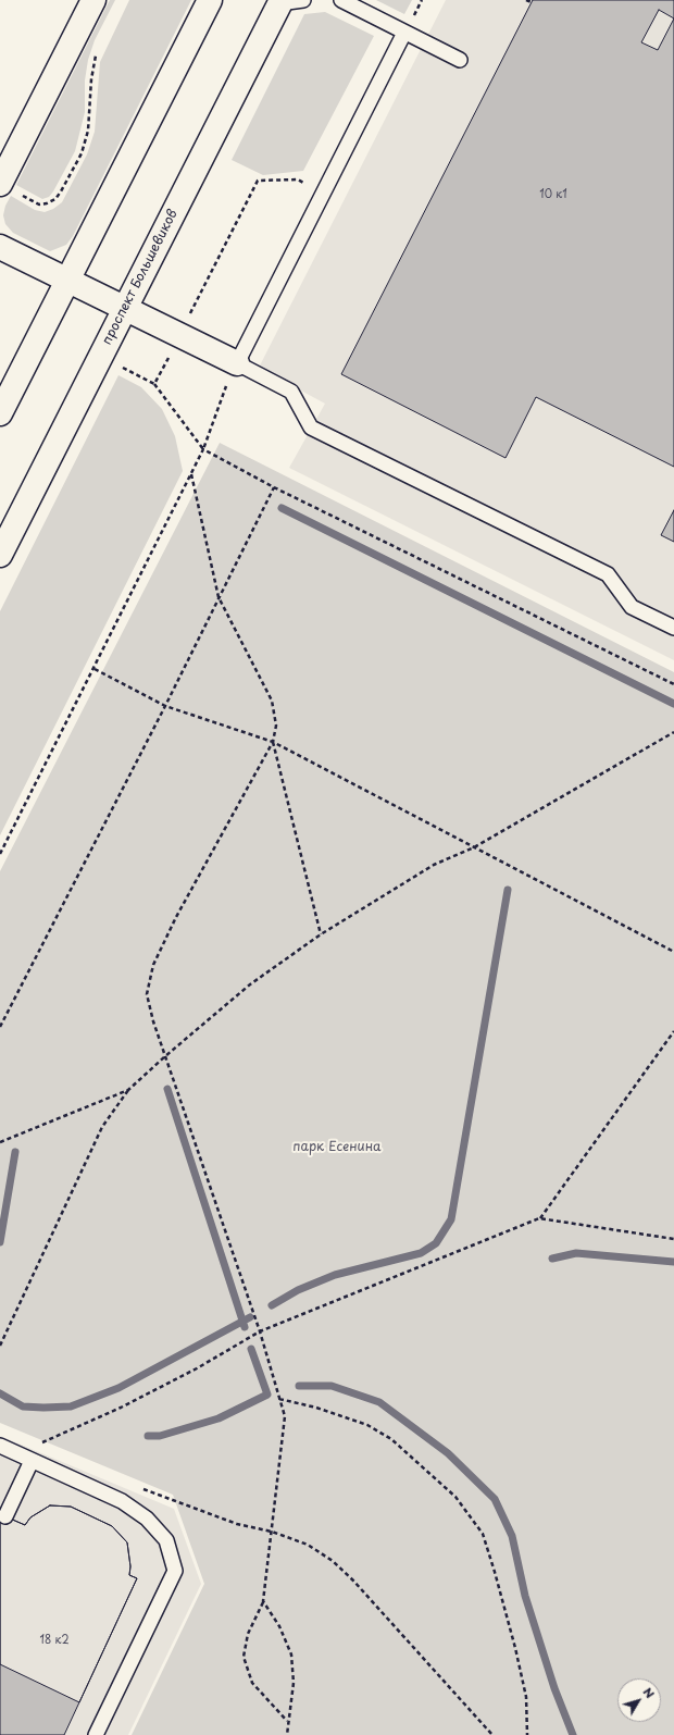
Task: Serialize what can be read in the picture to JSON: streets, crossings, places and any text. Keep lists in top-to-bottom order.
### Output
{
  "streets": {
    "main road": ["проспект Большевиков"]
  },
  "parks": ["парк Есенина"],
  "house_numbers": ["10 к1", "18 к2"],
  "north": "top right"
}
